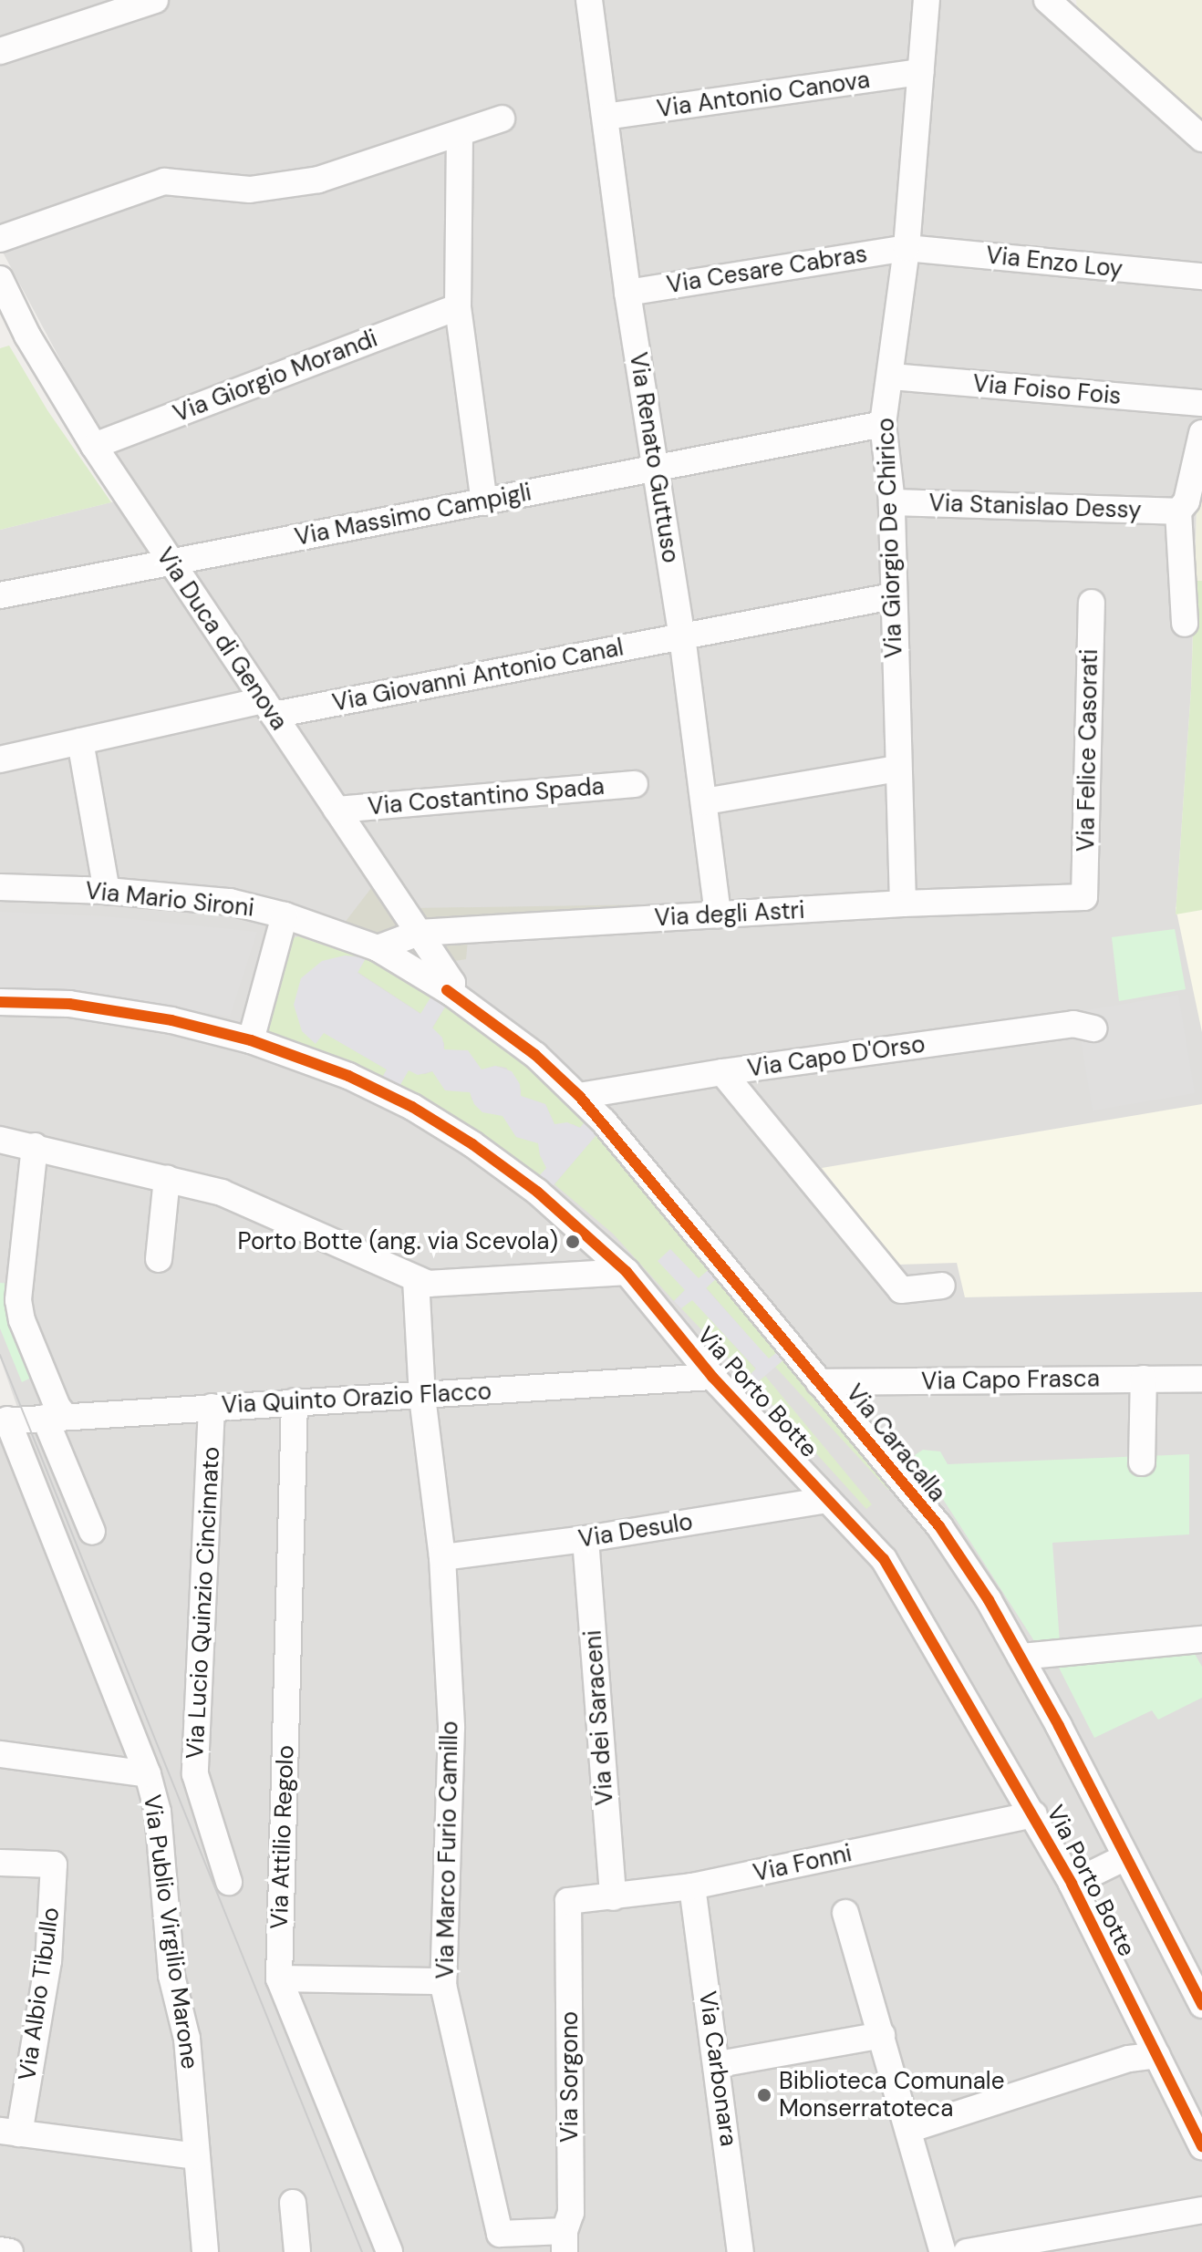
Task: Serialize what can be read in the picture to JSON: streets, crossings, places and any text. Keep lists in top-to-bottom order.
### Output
{
  "streets": {
    "street": [
      "Via Antonio Canova",
      "Via Enzo Loy",
      "Via Cesare Cabras",
      "Via Giorgio Morandi",
      "Via Foiso Fois",
      "Via Renato Guttuso",
      "Via Stanislao Dessy",
      "Via Massimo Campigli",
      "Via Giorgio De Chirico",
      "Via Duca di Genova",
      "Via Giovanni Antonio Canal",
      "Via Felice Casorati",
      "Via Costantino Spada",
      "Via Mario Sironi",
      "Via degli Astri",
      "Via Capo D'Orso",
      "Via Capo Frasca",
      "Via Porto Botte",
      "Via Quinto Orazio Flacco",
      "Via Caracalla",
      "Via Desulo",
      "Via Lucio Quinzio Cincinnato",
      "Via dei Saraceni",
      "Via Attilio Regolo",
      "Via Marco Furio Camillo",
      "Via Fonni",
      "Via Publio Virgilio Marone",
      "Via Albio Tibullo",
      "Via Carbonara",
      "Via Sorgono"
    ]
  },
  "crossings": [
    ["Via Antonio Canova", "Via Renato Guttuso"],
    ["Via Antonio Canova", "Via Giorgio De Chirico"],
    ["Via Enzo Loy", "Via Cesare Cabras"],
    ["Via Enzo Loy", "Via Giorgio De Chirico"],
    ["Via Cesare Cabras", "Via Renato Guttuso"],
    ["Via Cesare Cabras", "Via Giorgio De Chirico"],
    ["Via Giorgio Morandi", "Via Duca di Genova"],
    ["Via Foiso Fois", "Via Giorgio De Chirico"],
    ["Via Renato Guttuso", "Via Massimo Campigli"],
    ["Via Renato Guttuso", "Via Giovanni Antonio Canal"],
    ["Via Renato Guttuso", "Via degli Astri"],
    ["Via Stanislao Dessy", "Via Giorgio De Chirico"],
    ["Via Massimo Campigli", "Via Giorgio De Chirico"],
    ["Via Massimo Campigli", "Via Duca di Genova"],
    ["Via Giorgio De Chirico", "Via Giovanni Antonio Canal"],
    ["Via Giorgio De Chirico", "Via degli Astri"],
    ["Via Duca di Genova", "Via Giovanni Antonio Canal"],
    ["Via Duca di Genova", "Via Costantino Spada"],
    ["Via Duca di Genova", "Via degli Astri"],
    ["Via Duca di Genova", "Via Caracalla"],
    ["Via Felice Casorati", "Via degli Astri"],
    ["Via Mario Sironi", "Via degli Astri"],
    ["Via Mario Sironi", "Via Caracalla"],
    ["Via degli Astri", "Via Caracalla"],
    ["Via Capo D'Orso", "Via Caracalla"],
    ["Via Capo Frasca", "Via Caracalla"],
    ["Via Porto Botte", "Via Quinto Orazio Flacco"],
    ["Via Porto Botte", "Via Desulo"],
    ["Via Porto Botte", "Via Fonni"],
    ["Via Quinto Orazio Flacco", "Via Lucio Quinzio Cincinnato"],
    ["Via Quinto Orazio Flacco", "Via Attilio Regolo"],
    ["Via Quinto Orazio Flacco", "Via Marco Furio Camillo"],
    ["Via Quinto Orazio Flacco", "Via Publio Virgilio Marone"],
    ["Via Desulo", "Via dei Saraceni"],
    ["Via Desulo", "Via Marco Furio Camillo"],
    ["Via dei Saraceni", "Via Fonni"],
    ["Via Marco Furio Camillo", "Via Sorgono"],
    ["Via Fonni", "Via Carbonara"],
    ["Via Fonni", "Via Sorgono"]
  ],
  "places": ["Porto Botte (ang. via Scevola)", "Biblioteca Comunale Monserratoteca"]
}
